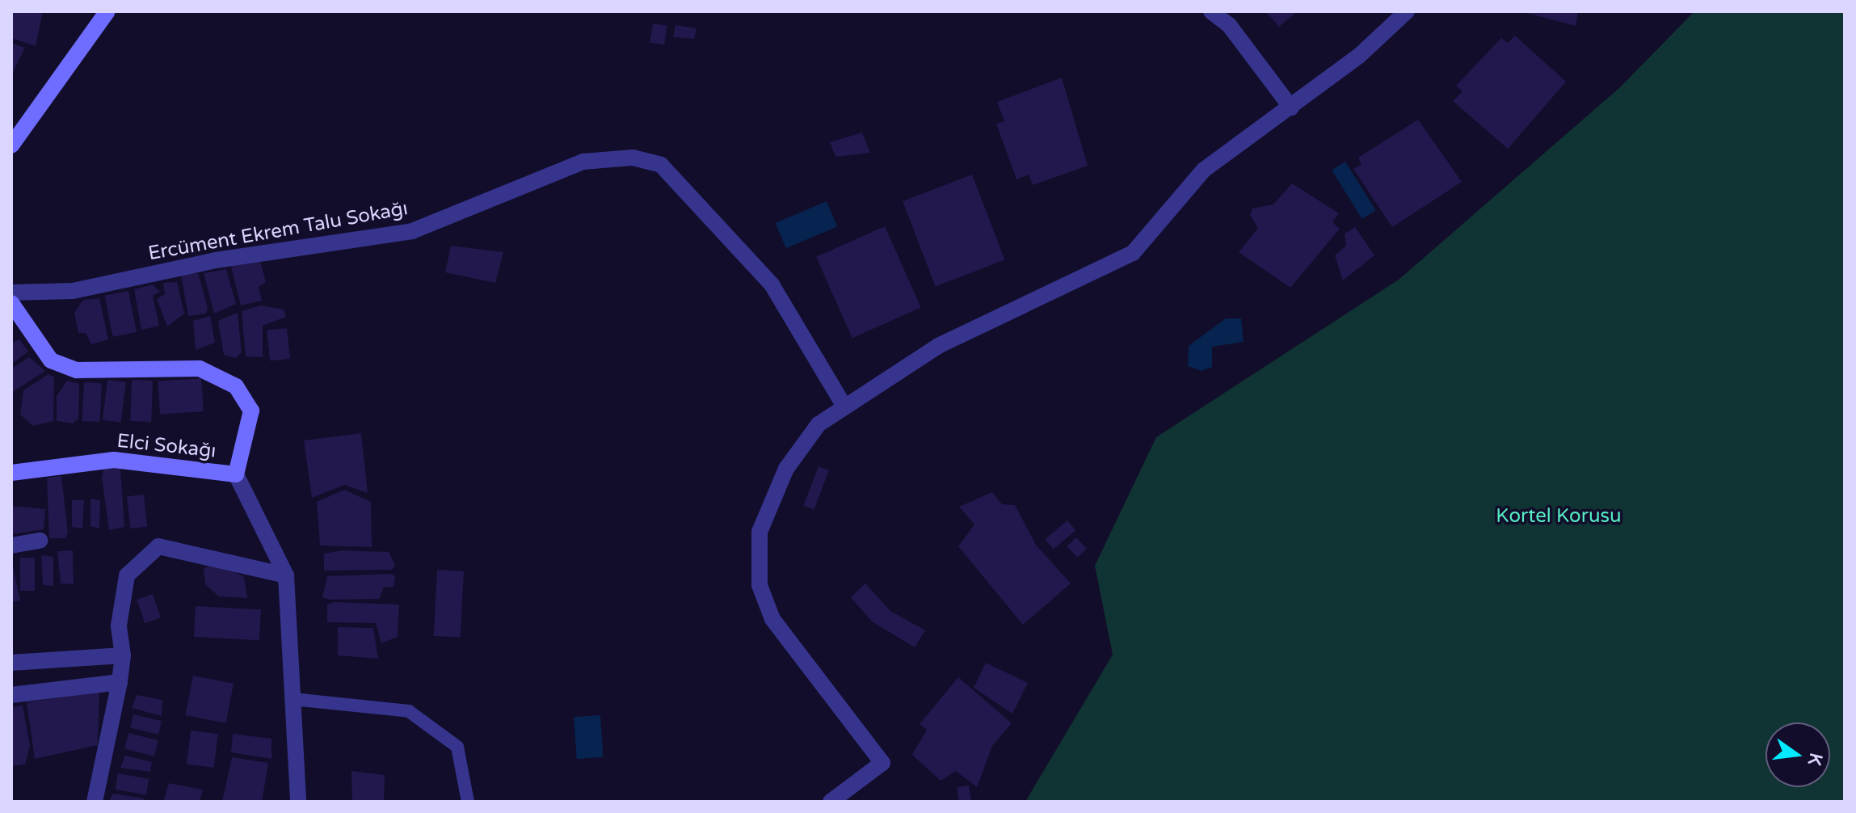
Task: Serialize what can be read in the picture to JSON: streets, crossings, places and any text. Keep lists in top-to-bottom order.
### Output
{
  "streets": {
    "street": ["Ercüment Ekrem Talu Sokağı", "Elci Sokağı"]
  },
  "parks": ["Kortel Korusu"],
  "north": "right"
}
